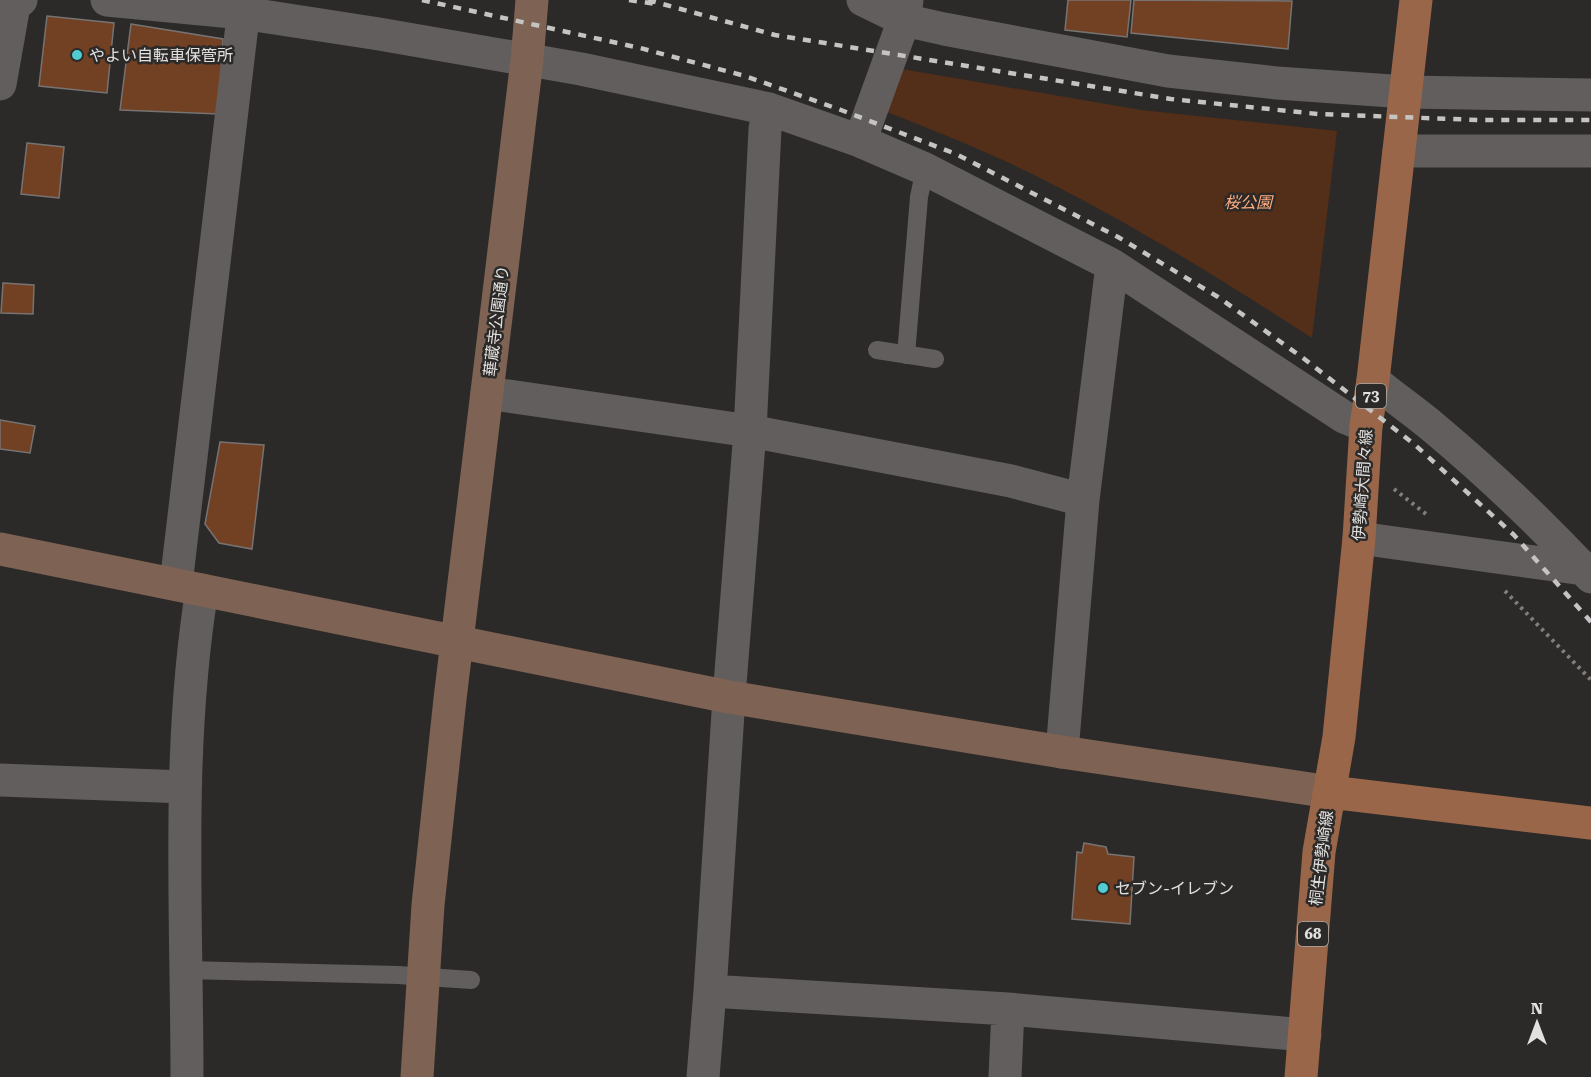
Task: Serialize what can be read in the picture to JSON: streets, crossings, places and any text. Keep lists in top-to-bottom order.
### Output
{
  "streets": {
    "main road": [
      "73",
      "伊勢崎大間々線",
      "桐生伊勢崎線",
      "68"
    ],
    "street": ["華蔵寺公園通り"]
  },
  "crossings": [
    ["伊勢崎大間々線", "桐生伊勢崎線"]
  ],
  "parks": ["桜公園"],
  "places": ["やよい自転車保管所", "セブン-イレブン"],
  "north": "top"
}
